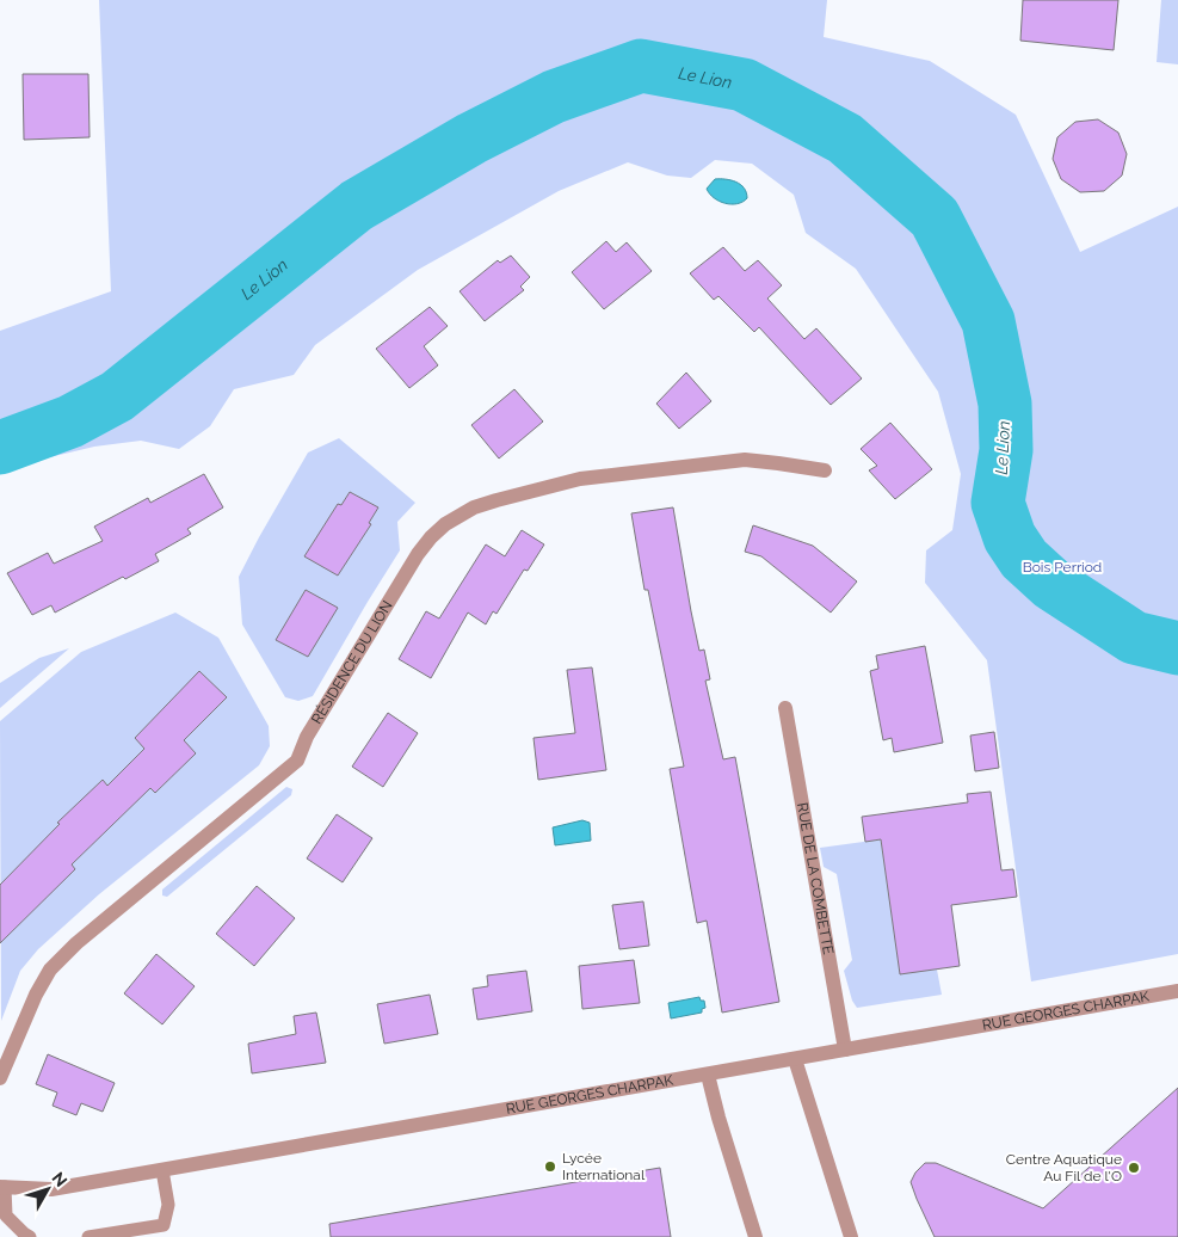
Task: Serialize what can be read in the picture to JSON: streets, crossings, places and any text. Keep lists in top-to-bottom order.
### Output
{
  "streets": {
    "street": ["RÉSIDENCE DU LION", "RUE DE LA COMBETTE", "RUE GEORGES CHARPAK"]
  },
  "crossings": [
    ["RUE DE LA COMBETTE", "RUE GEORGES CHARPAK"]
  ],
  "water": ["Le Lion"],
  "parks": ["Bois Perriod"],
  "places": ["Lycée International", "Centre Aquatique Au Fil de l'O"],
  "north": "top right"
}
